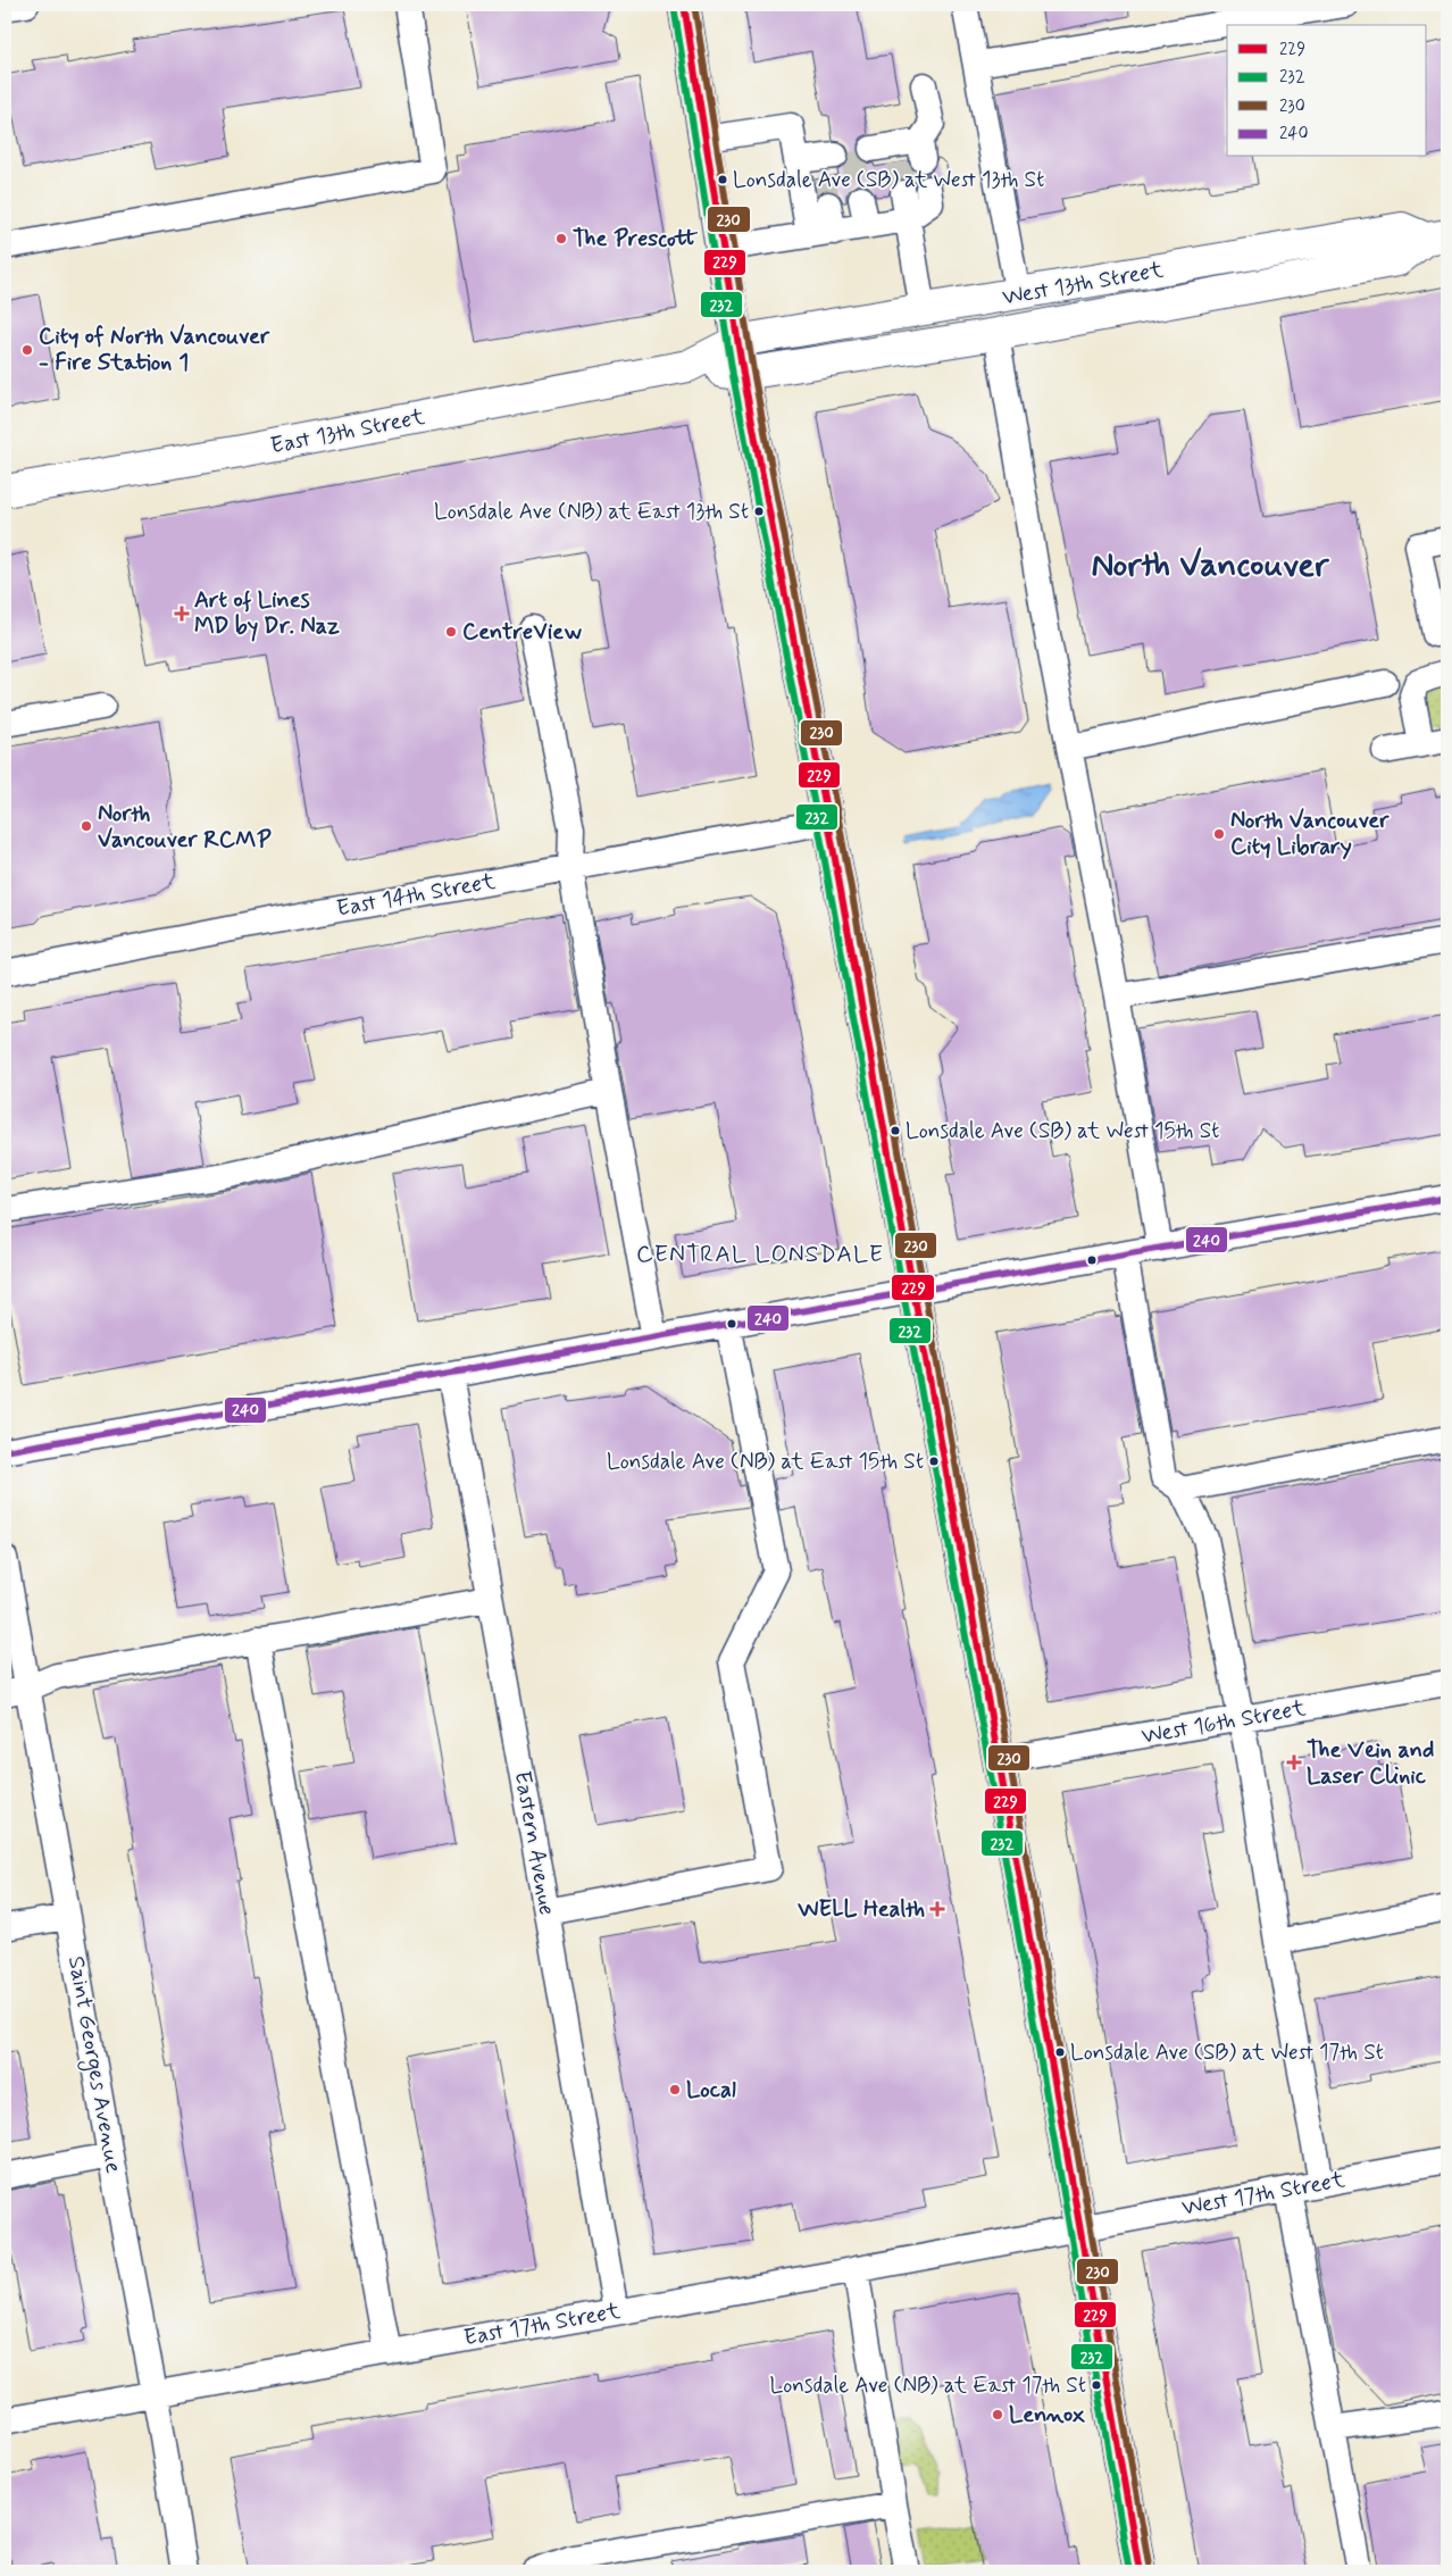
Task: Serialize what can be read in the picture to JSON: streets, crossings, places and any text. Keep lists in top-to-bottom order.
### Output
{
  "streets": {
    "main road": ["West 13th Street", "East 13th Street"],
    "street": [
      "East 14th Street",
      "West 16th Street",
      "Eastern Avenue",
      "Saint Georges Avenue",
      "West 17th Street",
      "East 17th Street"
    ]
  },
  "crossings": [
    ["West 13th Street", "East 13th Street"],
    ["Eastern Avenue", "East 17th Street"],
    ["Saint Georges Avenue", "East 17th Street"],
    ["West 17th Street", "East 17th Street"]
  ],
  "districts": ["North Vancouver", "CENTRAL LONSDALE"],
  "places": {
    "other": [
      "Lonsdale Ave (SB) at West 13th St",
      "The Prescott",
      "City of North Vancouver - Fire Station 1",
      "Lonsdale Ave (NB) at East 13th St",
      "CentreView",
      "North Vancouver RCMP",
      "North Vancouver City Library",
      "Lonsdale Ave (SB) at West 15th St",
      "Lonsdale Ave (NB) at East 15th St",
      "Lonsdale Ave (SB) at West 17th St",
      "Local",
      "Lonsdale Ave (NB) at East 17th St",
      "Lennox"
    ],
    "health": ["Art of Lines MD by Dr. Naz", "The Vein and Laser Clinic", "WELL Health"]
  },
  "lines": [
    "transit line 229",
    "transit line 230",
    "transit line 232",
    "transit line 240"
  ],
  "legend": [
    "229",
    "232",
    "230",
    "240"
  ]
}
